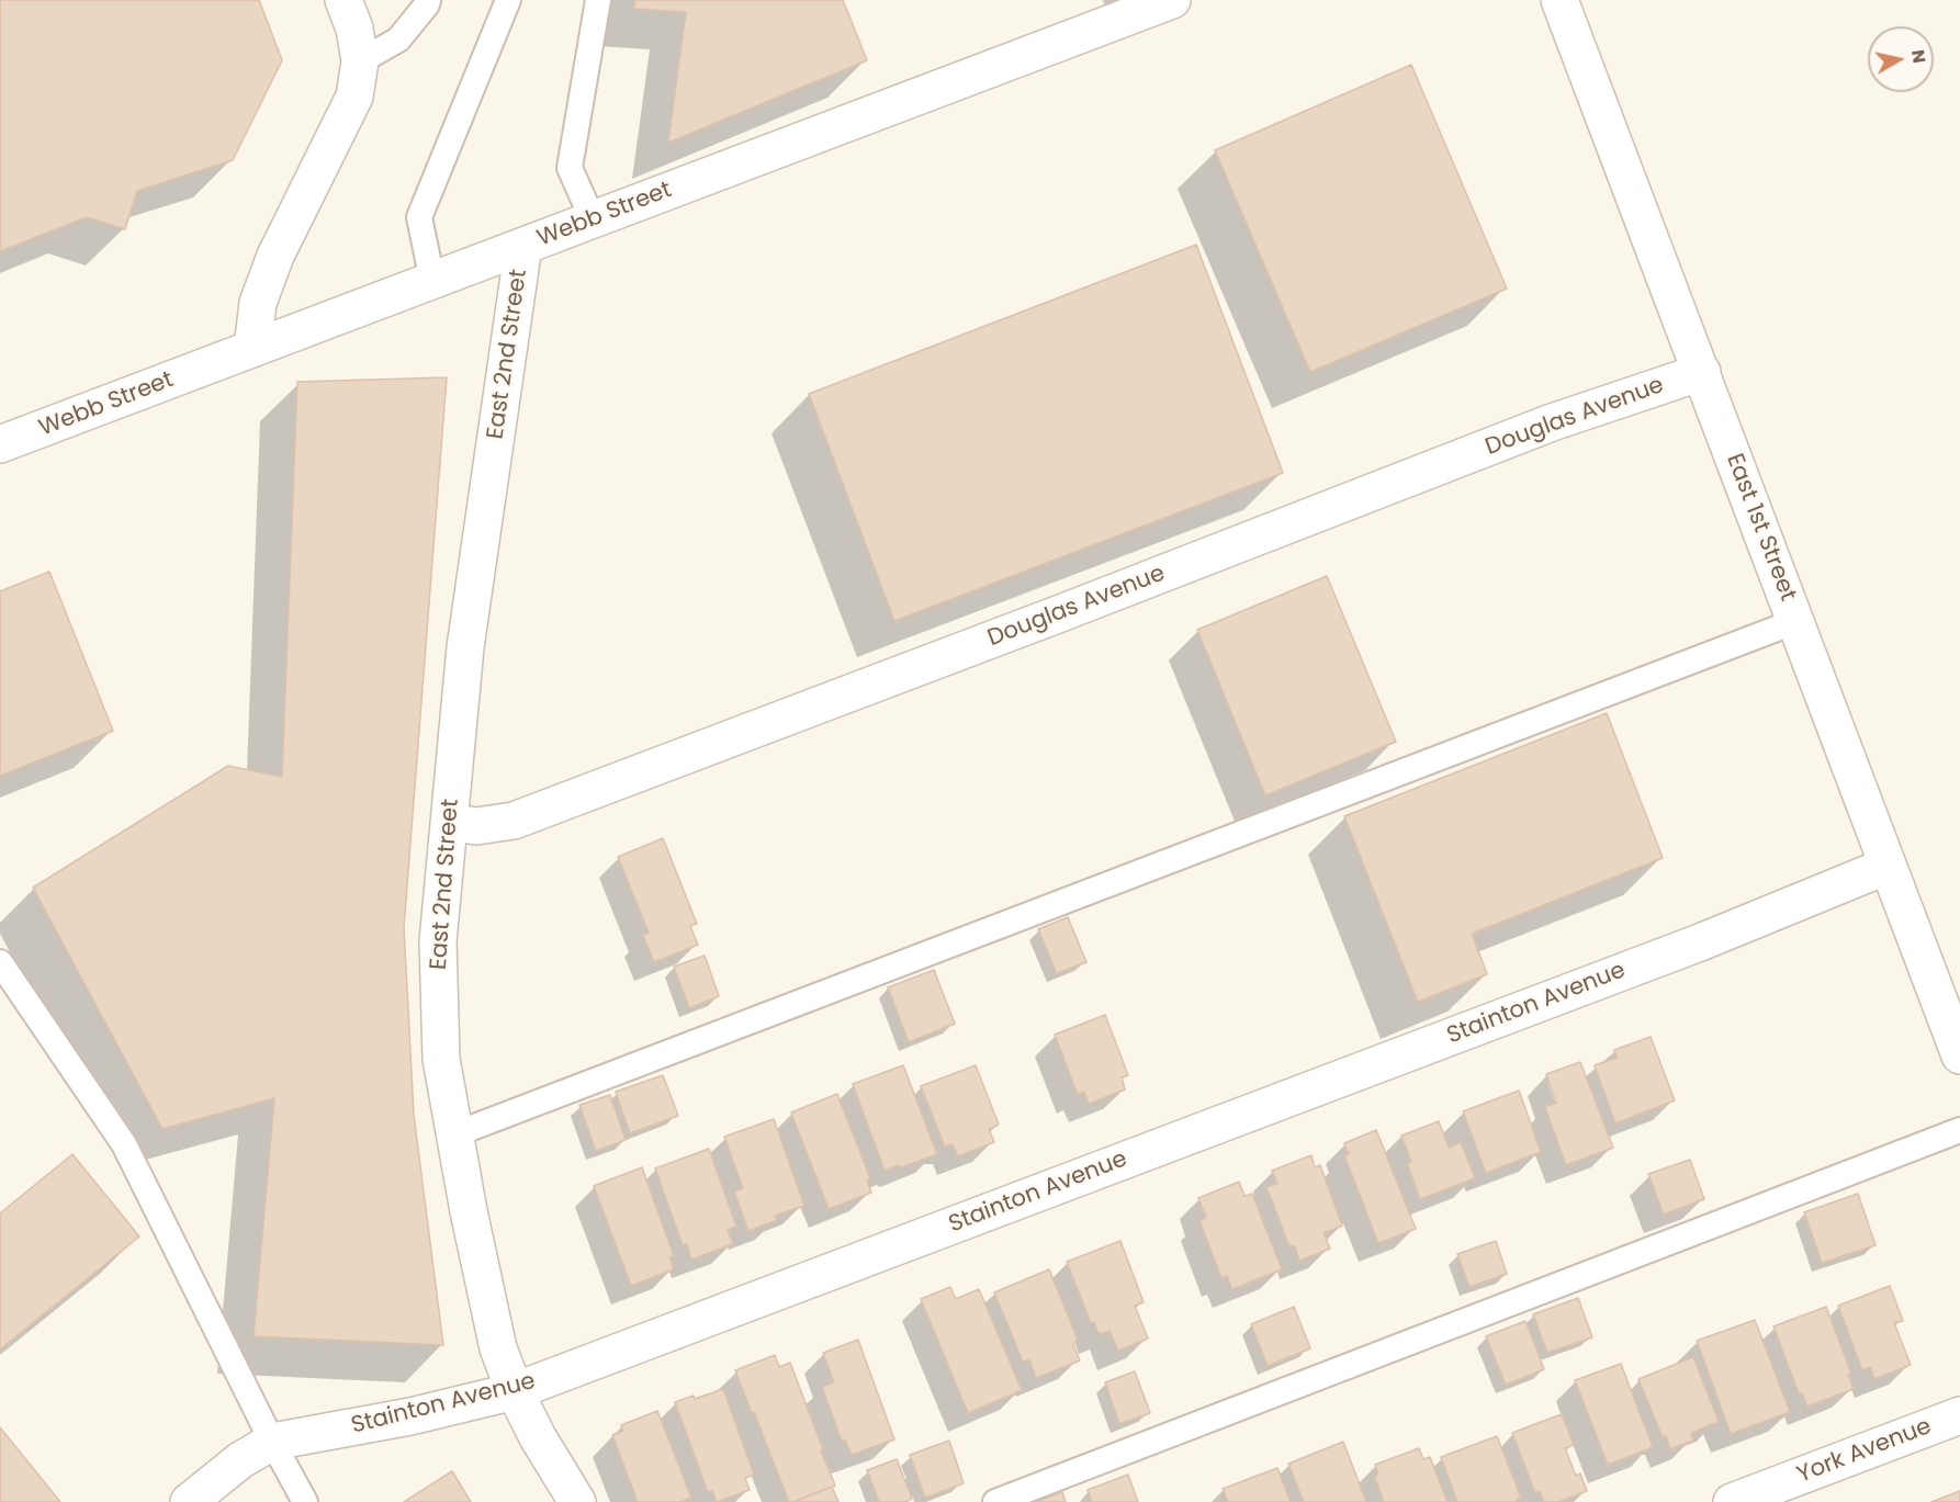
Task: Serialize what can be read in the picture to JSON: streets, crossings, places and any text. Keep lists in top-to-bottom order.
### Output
{
  "streets": {
    "street": [
      "Webb Street",
      "East 2nd Street",
      "Douglas Avenue",
      "East 1st Street",
      "Stainton Avenue",
      "York Avenue"
    ]
  },
  "crossings": [
    ["Webb Street", "East 2nd Street"],
    ["East 2nd Street", "Douglas Avenue"],
    ["East 2nd Street", "Stainton Avenue"],
    ["Douglas Avenue", "East 1st Street"],
    ["East 1st Street", "Stainton Avenue"]
  ],
  "north": "right"
}
